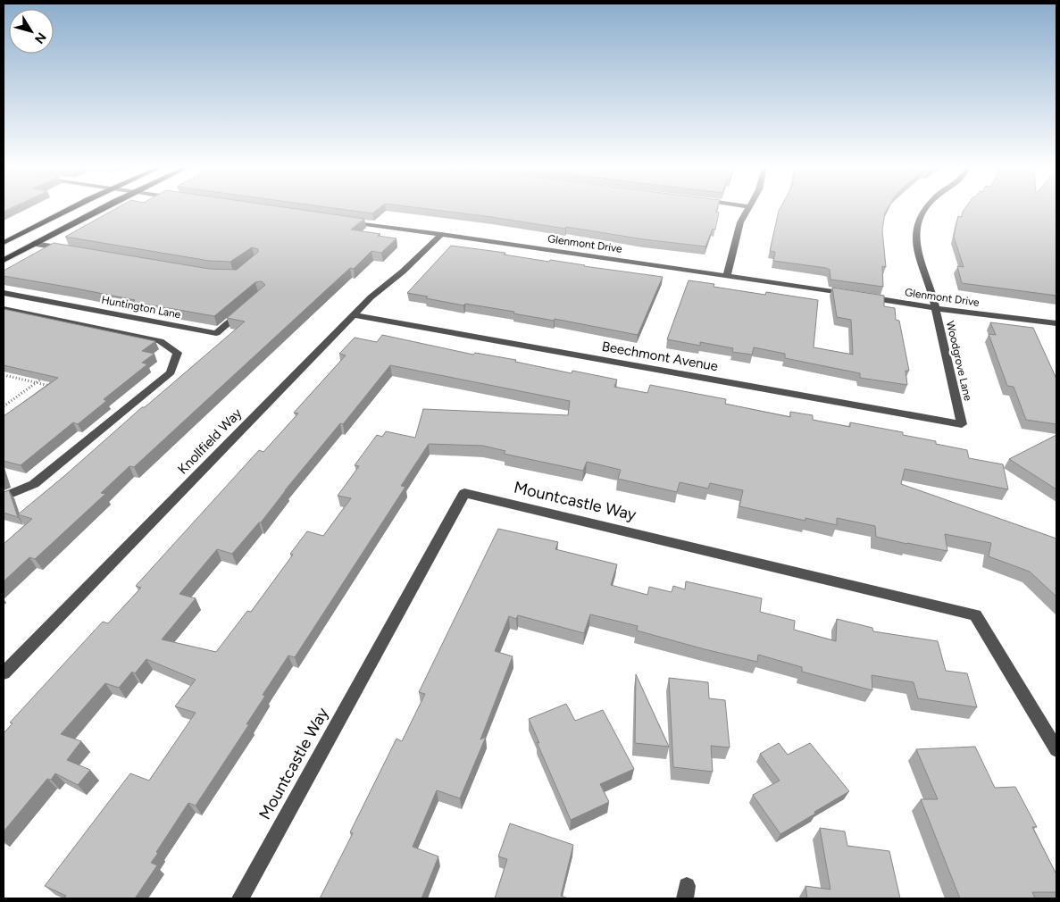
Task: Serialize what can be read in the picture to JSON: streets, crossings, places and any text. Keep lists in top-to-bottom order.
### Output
{
  "streets": {
    "street": [
      "Glenmont Drive",
      "Huntington Lane",
      "Beechmont Avenue",
      "Woodgrove Lane",
      "Knollfield Way",
      "Mountcastle Way"
    ]
  },
  "crossings": [
    ["Glenmont Drive", "Woodgrove Lane"],
    ["Glenmont Drive", "Knollfield Way"],
    ["Beechmont Avenue", "Woodgrove Lane"],
    ["Beechmont Avenue", "Knollfield Way"]
  ],
  "north": "bottom right"
}
